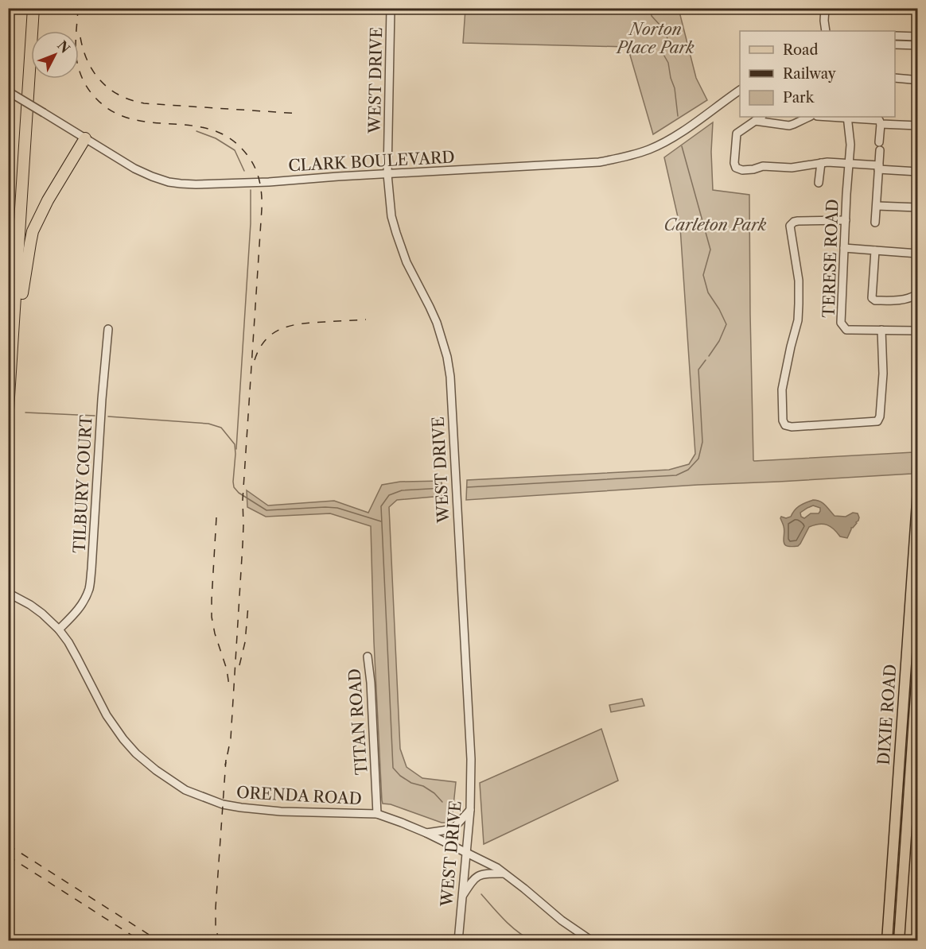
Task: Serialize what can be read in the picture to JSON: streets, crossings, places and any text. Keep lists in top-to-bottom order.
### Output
{
  "streets": {
    "main road": ["DIXIE ROAD"],
    "street": [
      "WEST DRIVE",
      "CLARK BOULEVARD",
      "TERESE ROAD",
      "TILBURY COURT",
      "TITAN ROAD",
      "ORENDA ROAD"
    ]
  },
  "crossings": [
    ["WEST DRIVE", "CLARK BOULEVARD"],
    ["WEST DRIVE", "ORENDA ROAD"],
    ["TILBURY COURT", "ORENDA ROAD"],
    ["TITAN ROAD", "ORENDA ROAD"]
  ],
  "parks": ["Norton Place Park", "Carleton Park"],
  "legend": ["Road", "Railway", "Park"],
  "north": "top right"
}
